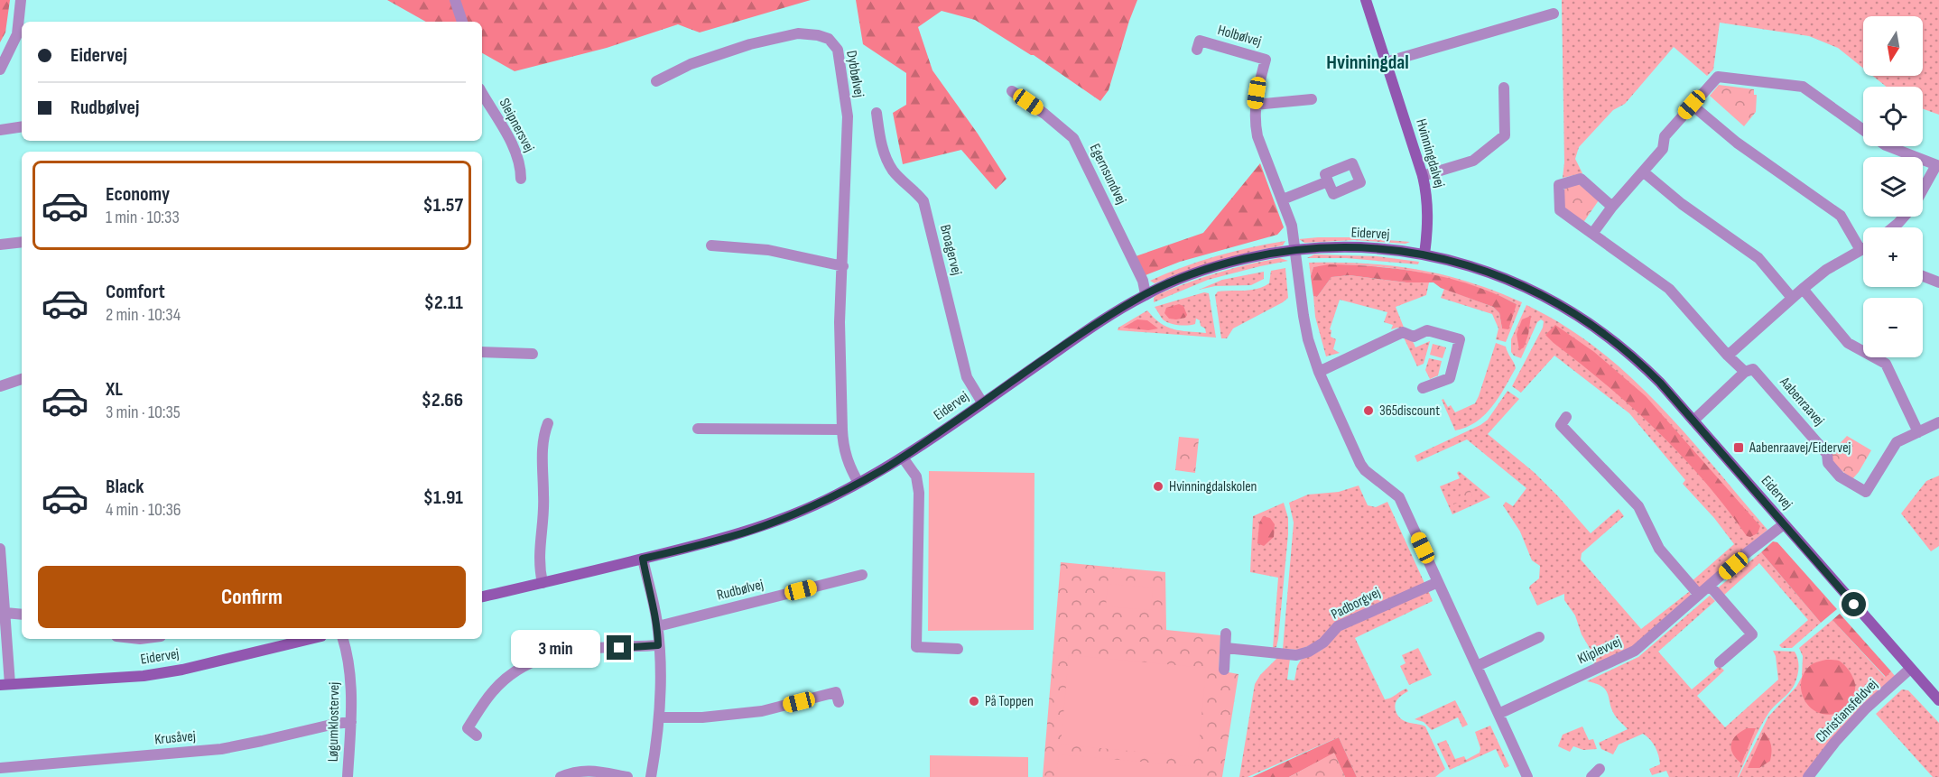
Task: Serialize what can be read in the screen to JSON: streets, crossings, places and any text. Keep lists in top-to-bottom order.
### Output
{
  "streets": {
    "street": [
      "Holbølvej",
      "Dybbølvej",
      "Sleipnersvej",
      "Hvinningdalvej",
      "Egernsundvej",
      "Eidervej",
      "Broagervej",
      "Aabenraavej",
      "Rudbølvej",
      "Padborgvej",
      "Kliplevvej",
      "Christiansfeldvej",
      "Løgumklostervej",
      "Krusåvej"
    ]
  },
  "crossings": [
    ["Holbølvej", "Eidervej"],
    ["Dybbølvej", "Eidervej"],
    ["Hvinningdalvej", "Eidervej"],
    ["Egernsundvej", "Eidervej"],
    ["Eidervej", "Broagervej"],
    ["Eidervej", "Kliplevvej"],
    ["Eidervej", "Christiansfeldvej"],
    ["Løgumklostervej", "Krusåvej"]
  ],
  "districts": ["Hvinningdal"],
  "places": {
    "other": ["365discount", "Hvinningdalskolen", "På Toppen"],
    "transit": ["Aabenraavej/Eidervej"]
  },
  "north": "bottom",
  "page": {
    "map_buttons": ["+", "−"],
    "banner": ["Eidervej", "Rudbølvej"],
    "list": [
      {
        "name": "Economy",
        "note": "1 min · 10:33",
        "value": "$1.57"
      },
      {
        "name": "Comfort",
        "note": "2 min · 10:34",
        "value": "$2.11"
      },
      {
        "name": "XL",
        "note": "3 min · 10:35",
        "value": "$2.66"
      },
      {
        "name": "Black",
        "note": "4 min · 10:36",
        "value": "$1.91"
      }
    ],
    "buttons": "Confirm",
    "bubble": "3 min"
  }
}
